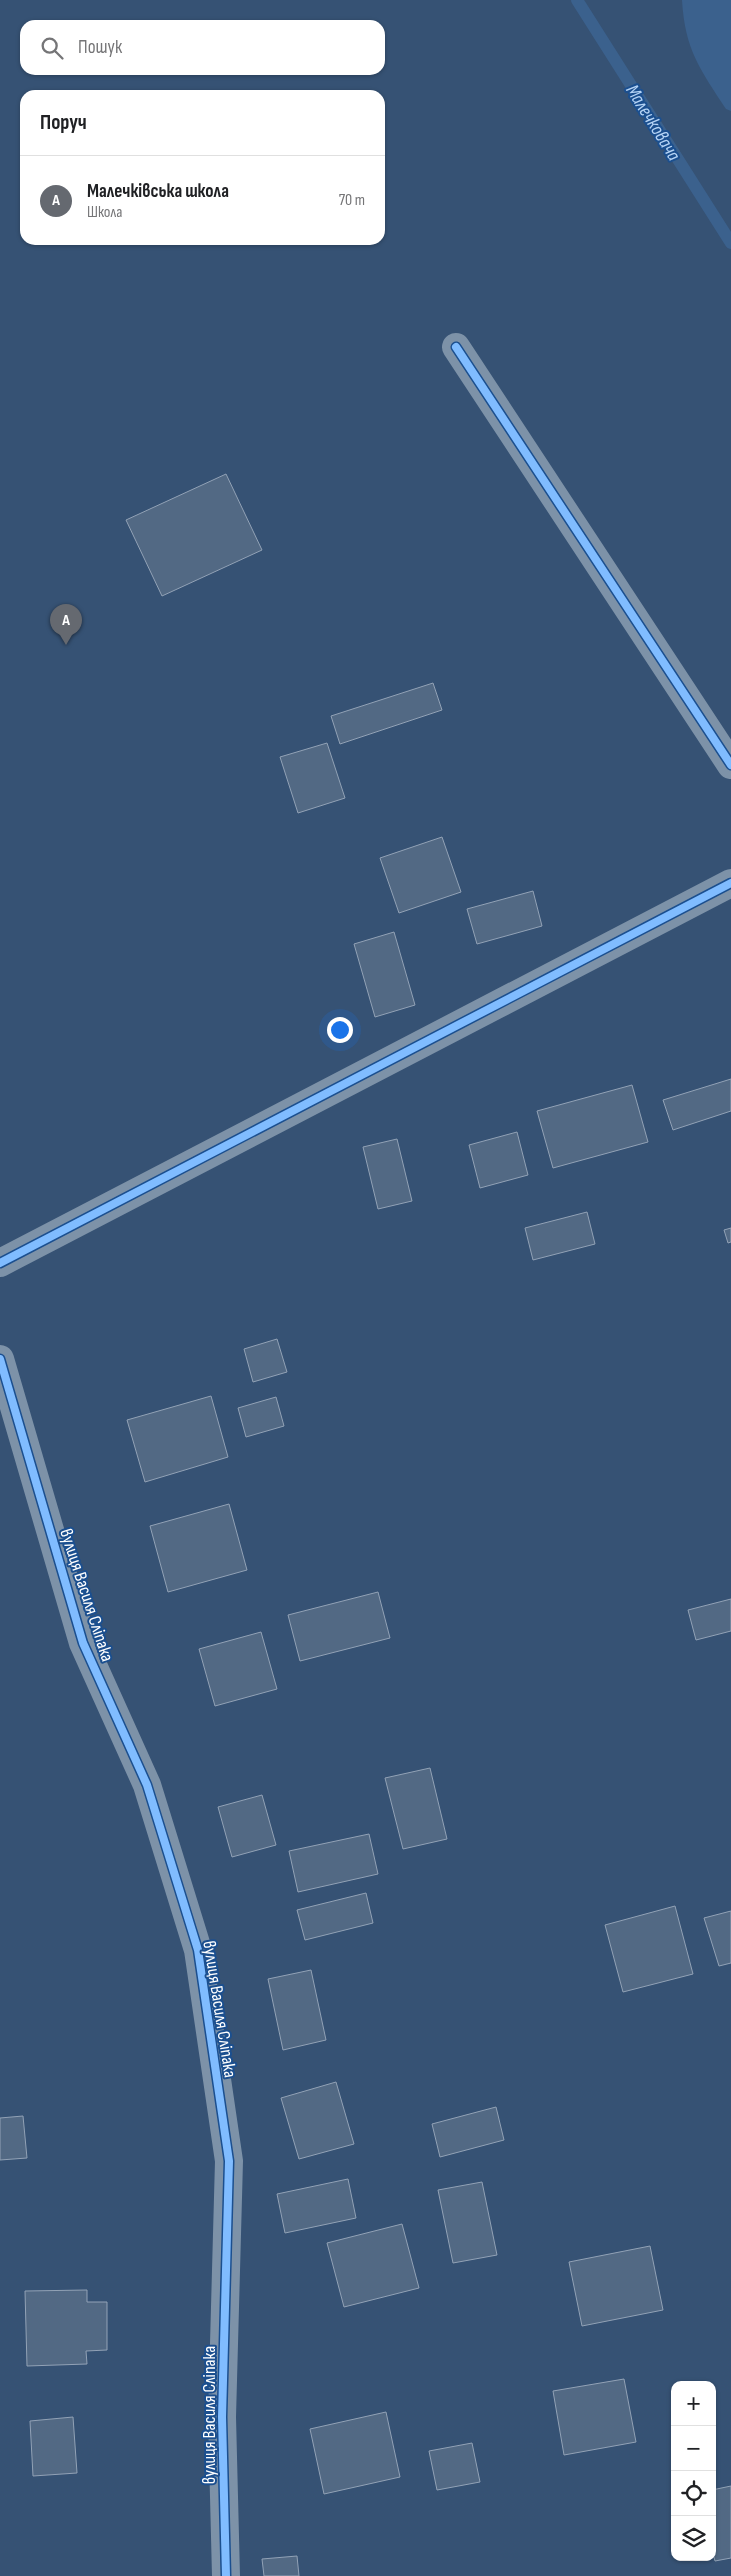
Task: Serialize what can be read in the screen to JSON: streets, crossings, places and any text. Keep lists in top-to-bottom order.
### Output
{
  "streets": {
    "street": ["вулиця Василя Сліпака"]
  },
  "water": ["Малечковача"],
  "page": {
    "search": "Пошук",
    "heading": "Поруч",
    "list": [
      {
        "mark": "A",
        "name": "Малечківська школа",
        "note": "Школа",
        "value": "70 m"
      }
    ],
    "pins": "A",
    "map_buttons": ["+", "−"]
  }
}
